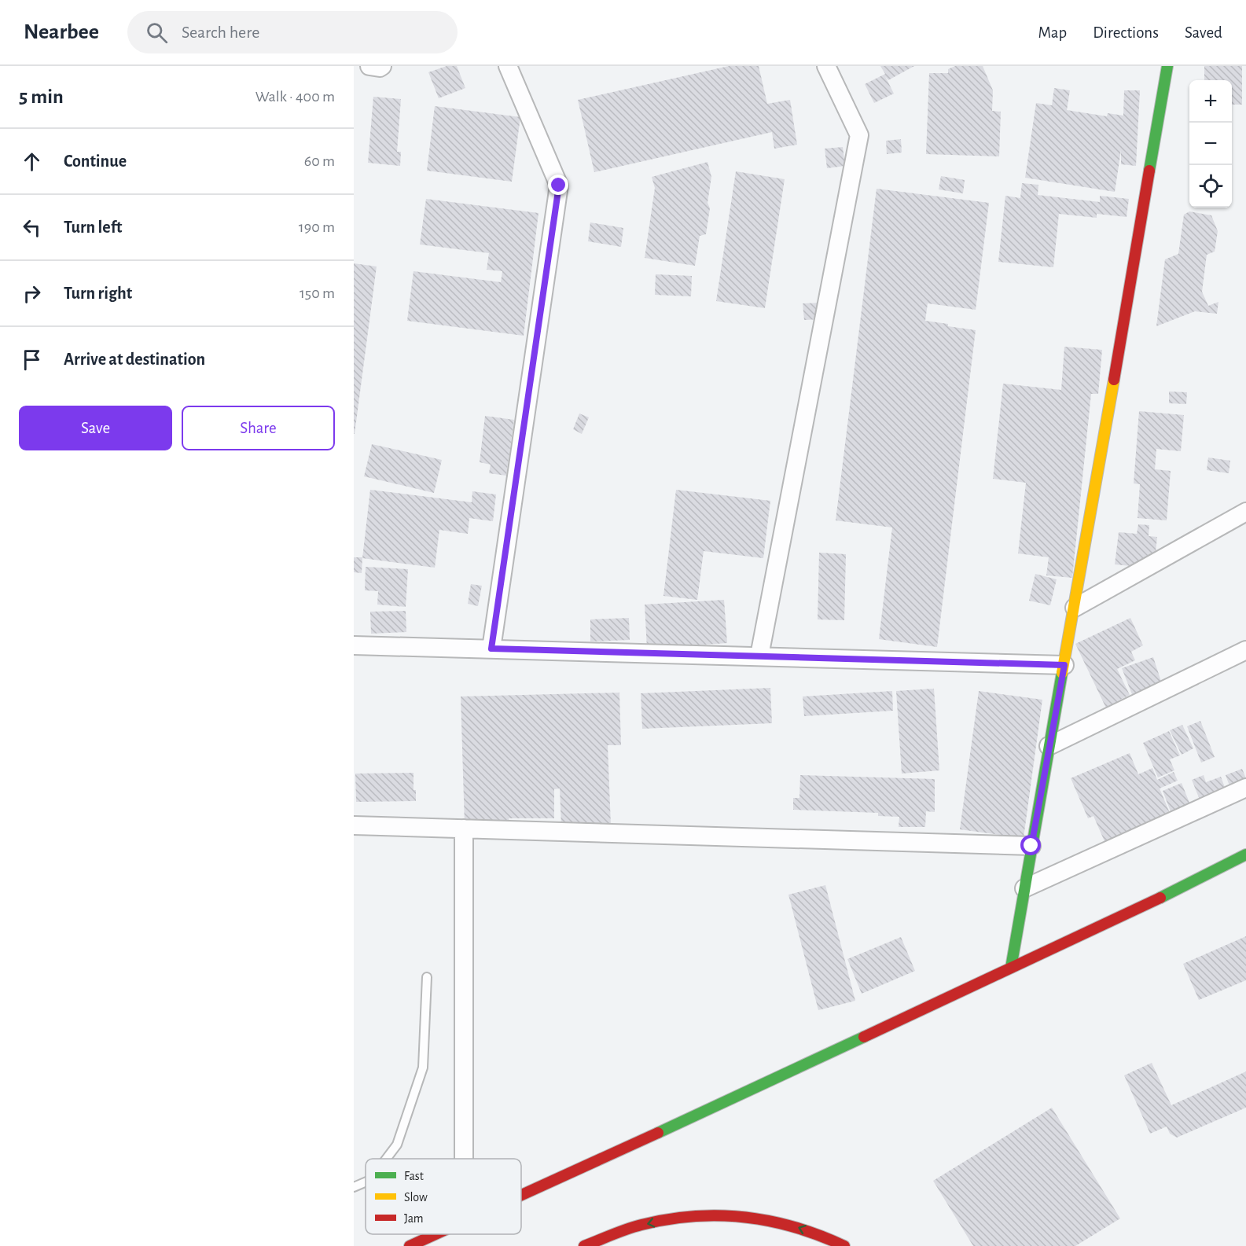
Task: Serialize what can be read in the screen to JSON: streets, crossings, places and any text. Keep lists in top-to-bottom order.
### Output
{
  "legend": ["Fast", "Slow", "Jam"],
  "page": {
    "header": "Nearbee",
    "search": "Search here",
    "nav": ["Map", "Directions", "Saved"],
    "heading": ["5 min", "Walk · 400 m"],
    "map_buttons": ["+", "−"],
    "list": [
      ["Continue", "60 m"],
      ["Turn left", "190 m"],
      ["Turn right", "150 m"],
      "Arrive at destination"
    ],
    "buttons": ["Save", "Share"]
  }
}
